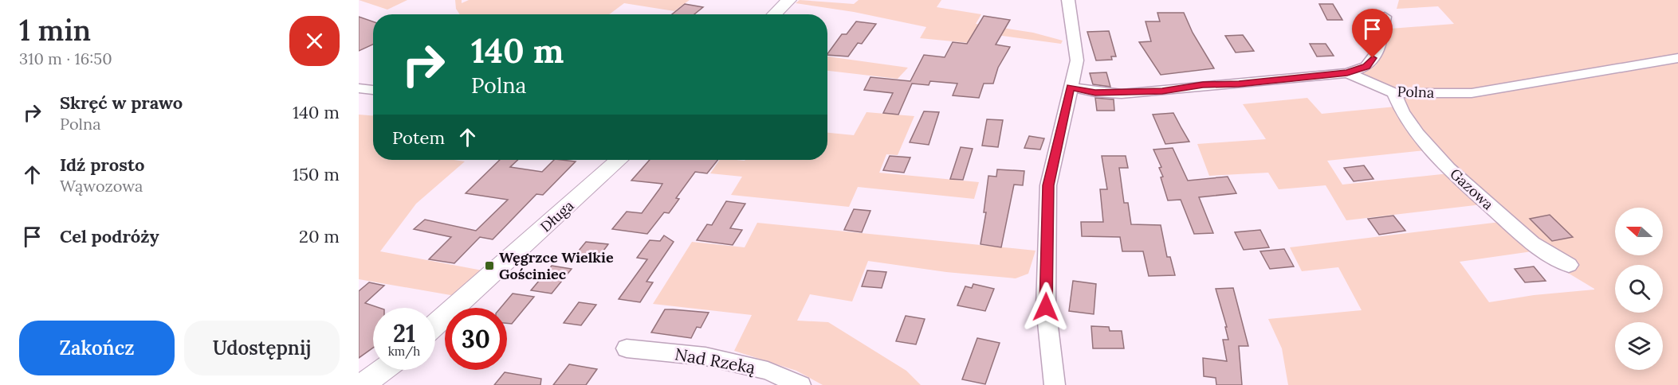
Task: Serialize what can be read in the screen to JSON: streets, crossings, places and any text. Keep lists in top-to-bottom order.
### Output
{
  "streets": {
    "street": [
      "Polna",
      "Gazowa",
      "Długa",
      "Nad Rzeką"
    ]
  },
  "crossings": [
    ["Polna", "Gazowa"]
  ],
  "places": {
    "transit": ["Węgrzce Wielkie Gościniec"]
  },
  "north": "left",
  "page": {
    "heading": ["1 min", "310 m · 16:50"],
    "turn": ["140 m", "Polna"],
    "list": [
      {
        "name": "Skręć w prawo",
        "note": "Polna",
        "value": "140 m"
      },
      {
        "name": "Idź prosto",
        "note": "Wąwozowa",
        "value": "150 m"
      },
      {
        "name": "Cel podróży",
        "value": "20 m"
      }
    ],
    "then": "Potem",
    "speed": "21 km/h",
    "limit": "30",
    "buttons": ["Zakończ", "Udostępnij"]
  }
}
